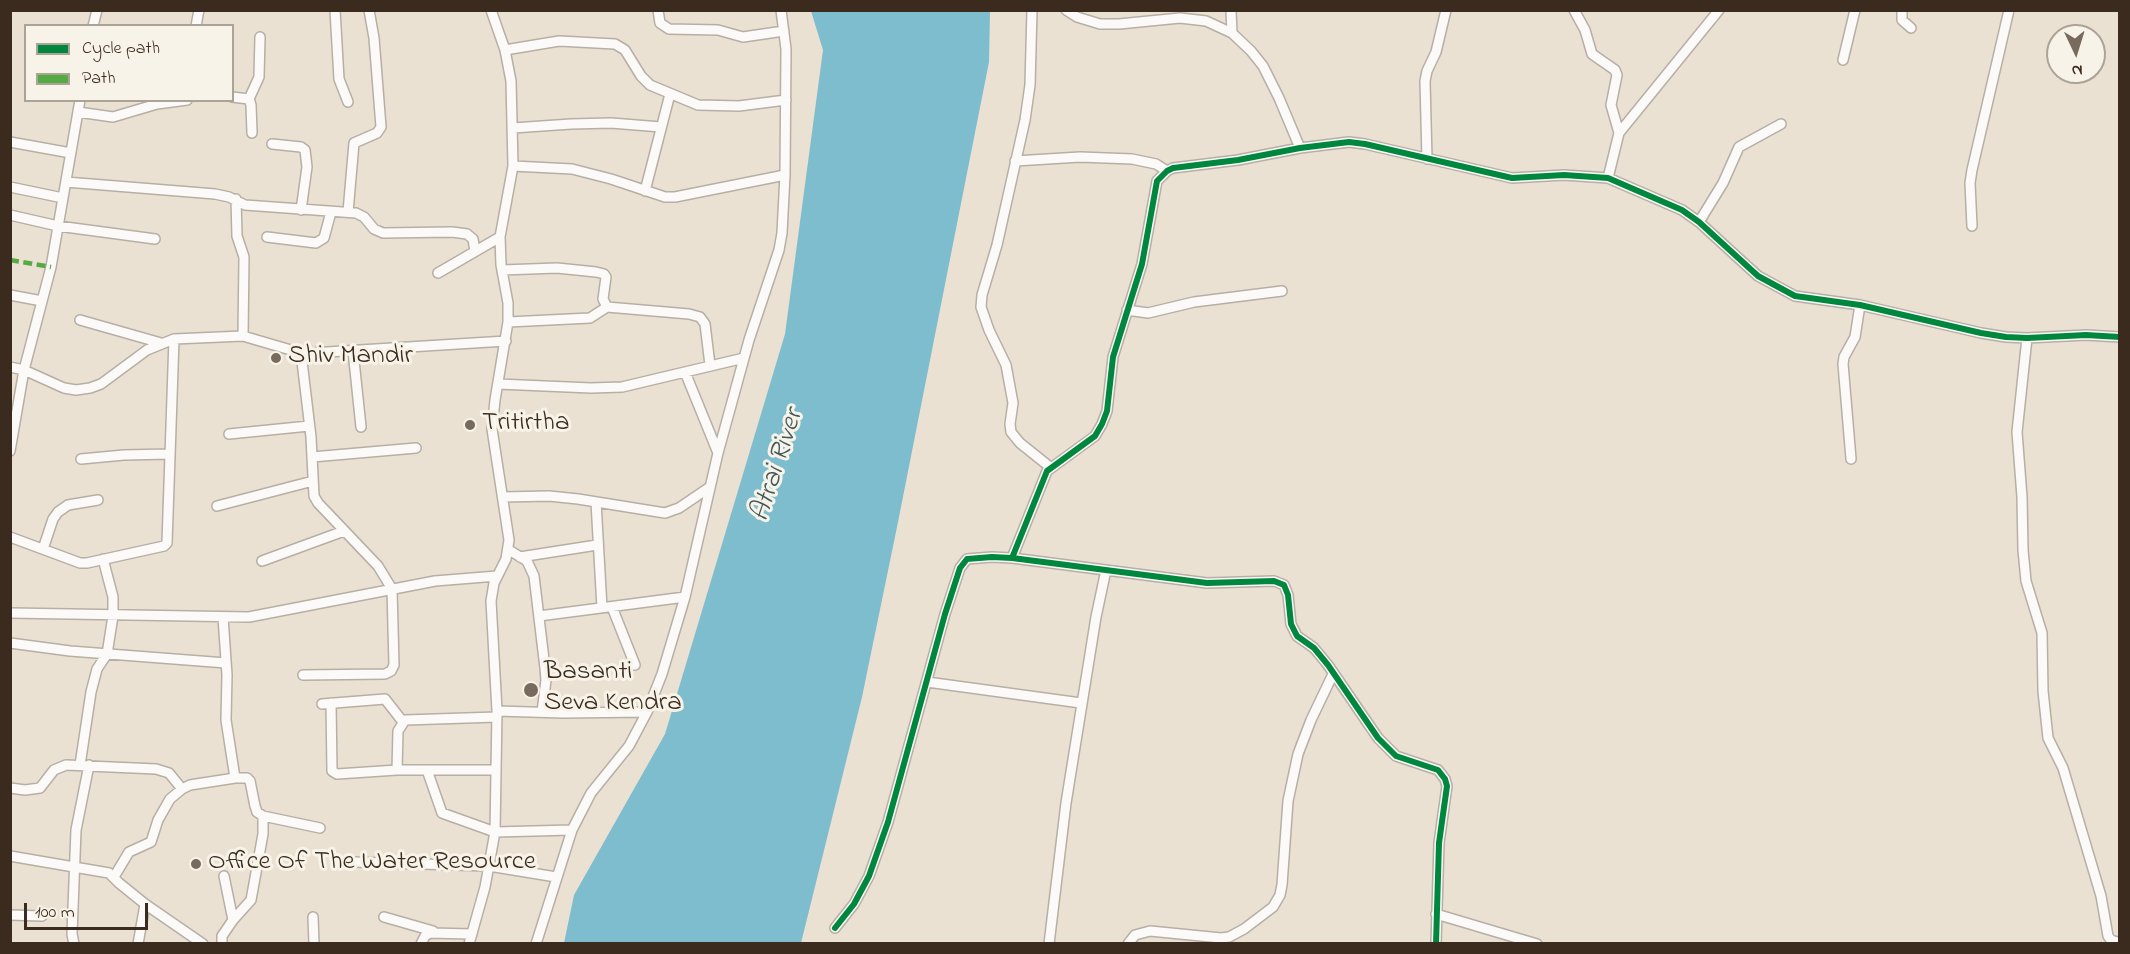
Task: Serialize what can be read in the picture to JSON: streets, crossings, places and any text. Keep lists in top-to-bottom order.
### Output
{
  "water": ["Atrai River"],
  "places": [
    "Shiv Mandir",
    "Tritirtha",
    "Basanti Seva Kendra",
    "Office Of The Water Resource"
  ],
  "legend": ["Cycle path", "Path"],
  "scale_bar": "100 m",
  "north": "bottom"
}
